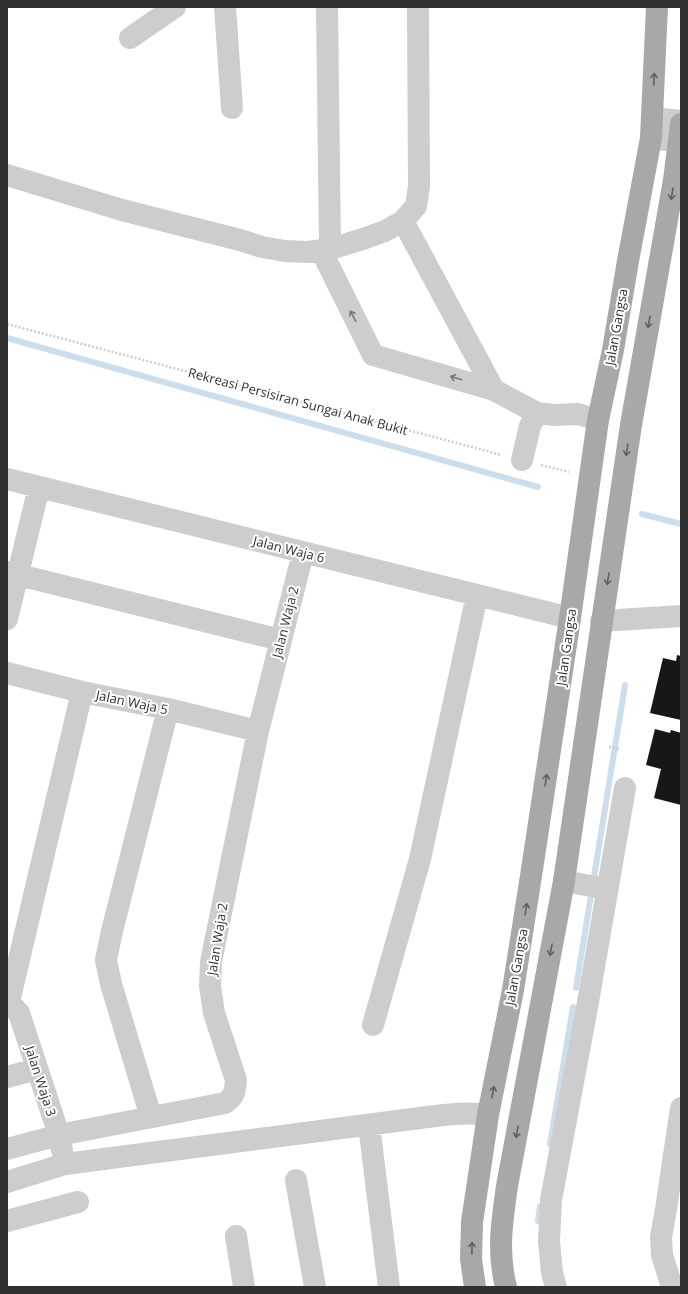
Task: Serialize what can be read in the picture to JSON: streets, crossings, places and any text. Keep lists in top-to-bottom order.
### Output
{
  "streets": {
    "main road": ["Jalan Gangsa"],
    "street": [
      "Jalan Waja 6",
      "Jalan Waja 2",
      "Jalan Waja 5",
      "Jalan Waja 3"
    ],
    "path": ["Rekreasi Persisiran Sungai Anak Bukit"]
  },
  "crossings": [
    ["Jalan Gangsa", "Rekreasi Persisiran Sungai Anak Bukit"],
    ["Jalan Gangsa", "Jalan Waja 6"],
    ["Jalan Waja 6", "Jalan Waja 2"],
    ["Jalan Waja 2", "Jalan Waja 5"],
    ["Jalan Waja 2", "Jalan Waja 3"]
  ]
}
